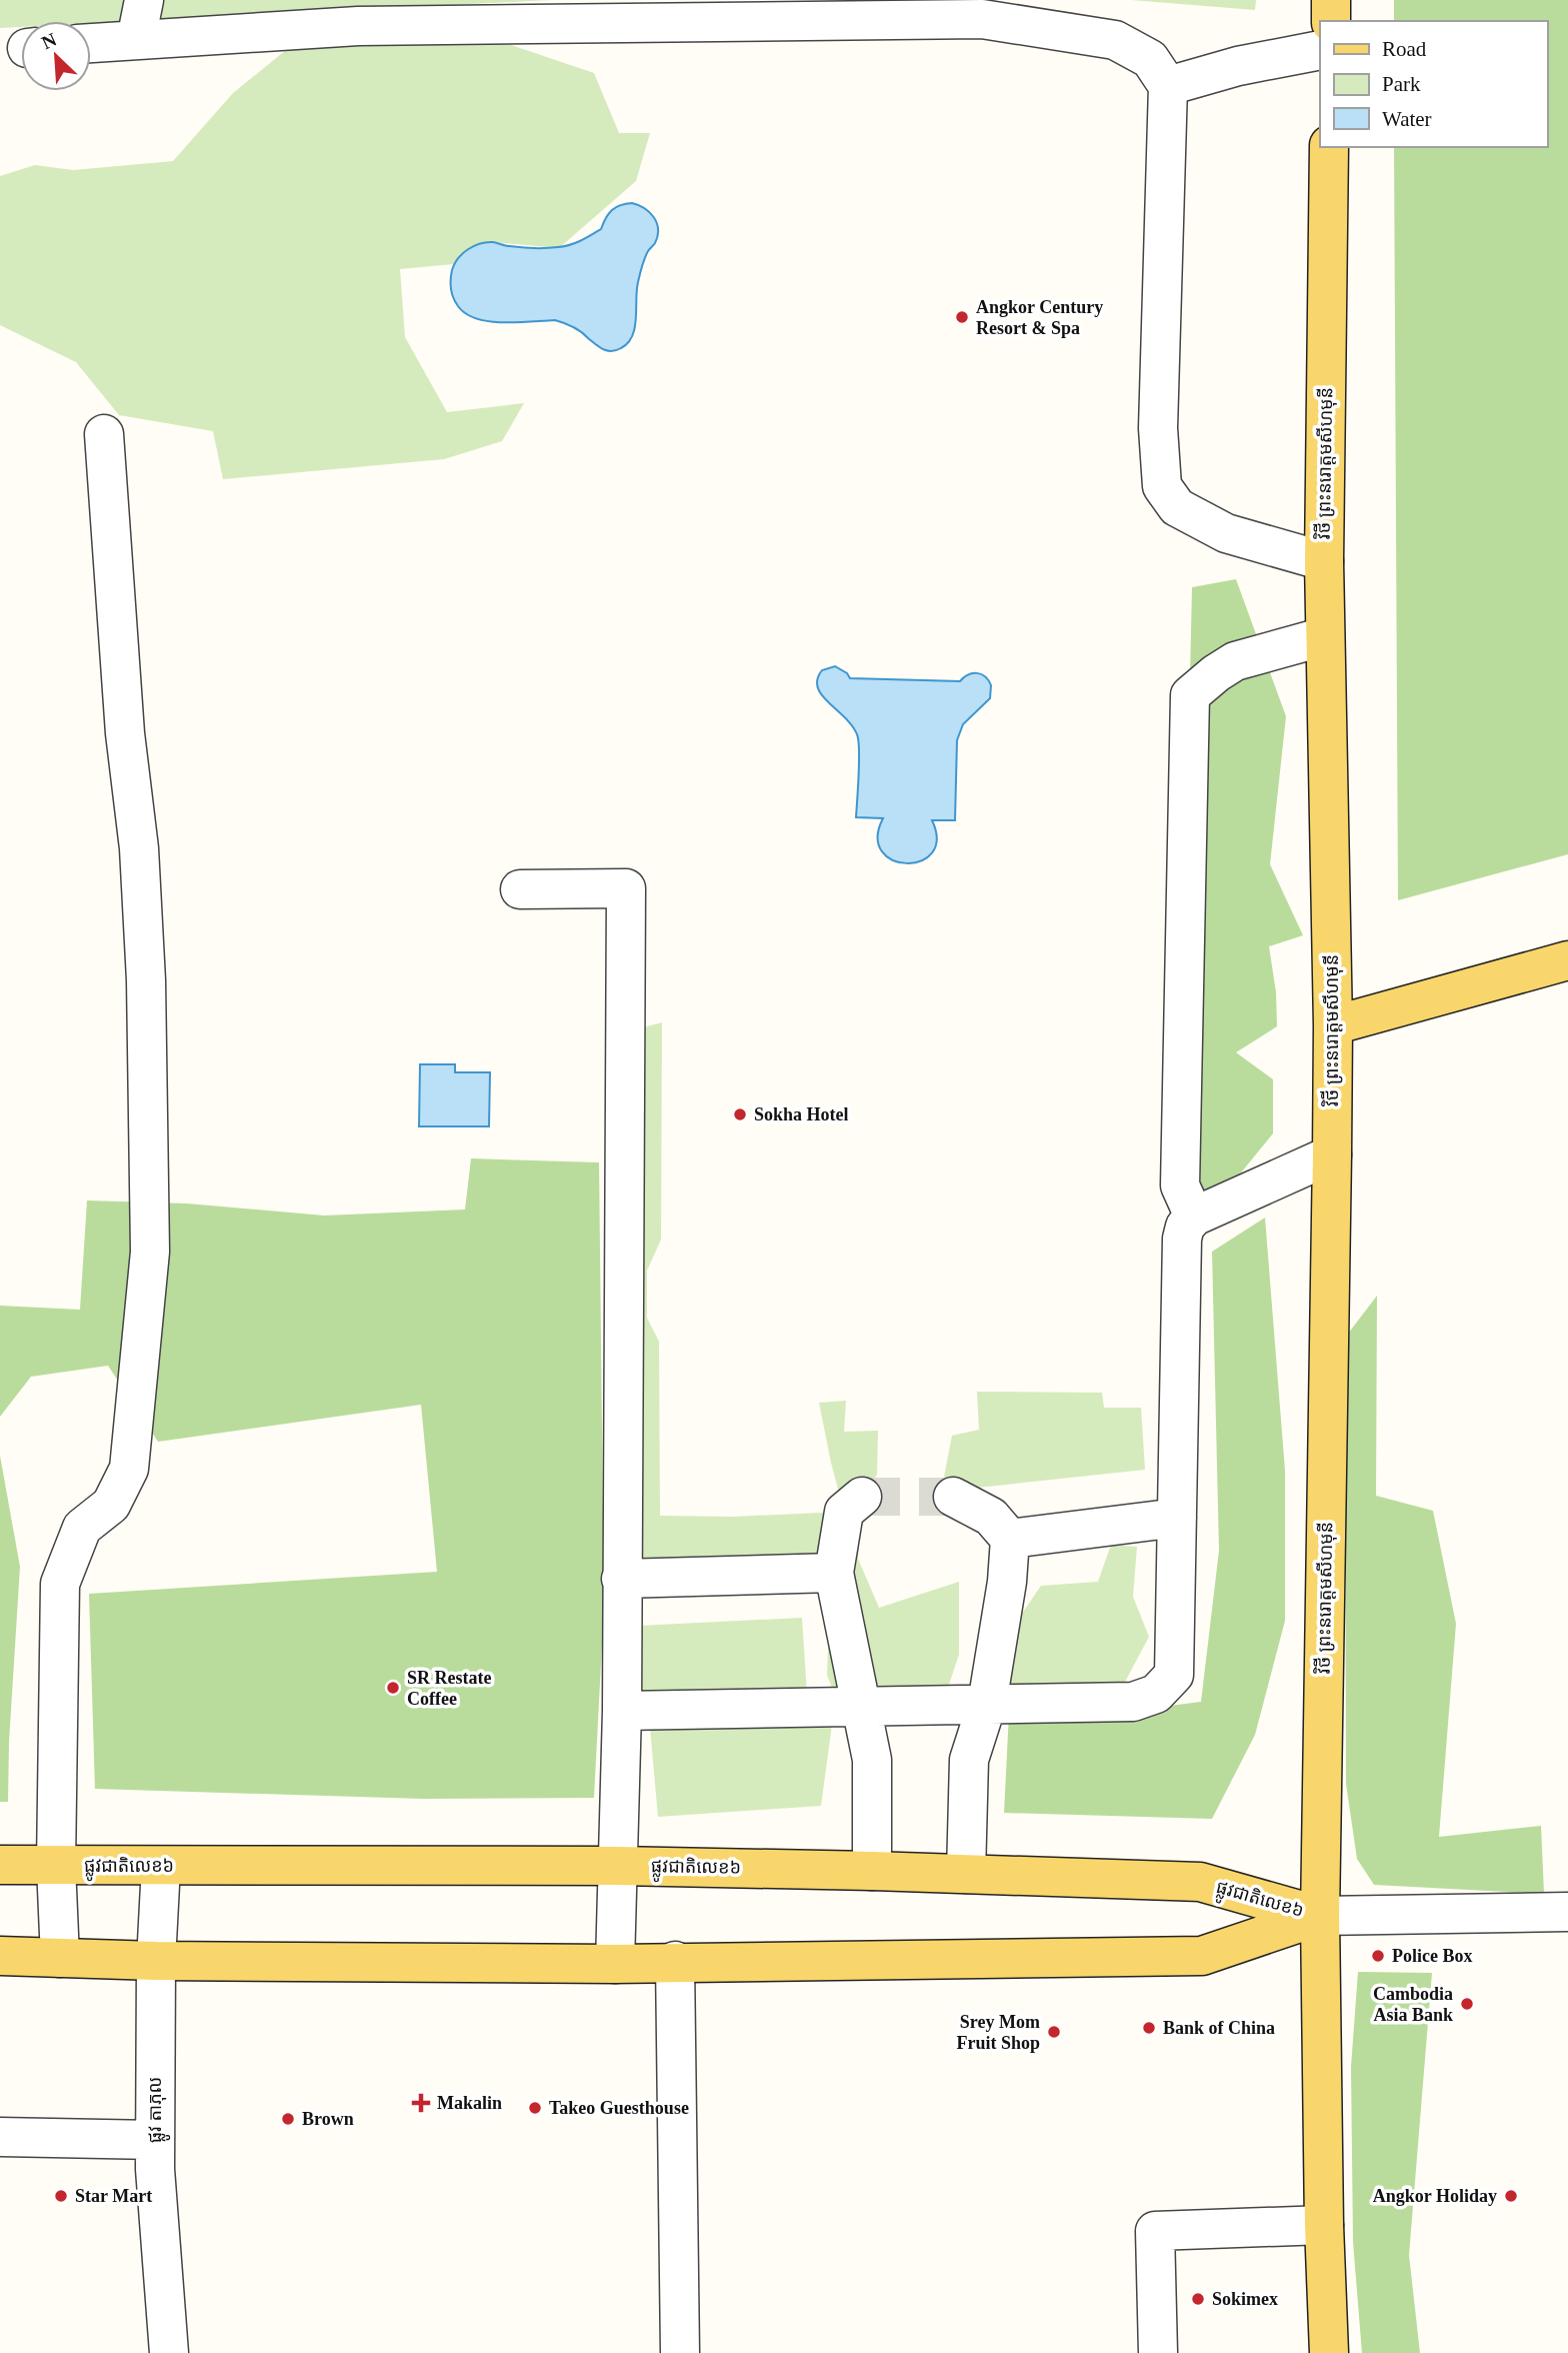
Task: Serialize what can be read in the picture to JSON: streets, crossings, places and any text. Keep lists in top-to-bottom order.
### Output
{
  "streets": {
    "main road": ["វិថី ព្រះនរោត្ដមសីហមុនី", "ផ្លូវជាតិលេខ៦"],
    "street": ["ផ្លូវ តាភុល"]
  },
  "crossings": [
    ["វិថី ព្រះនរោត្ដមសីហមុនី", "ផ្លូវជាតិលេខ៦"],
    ["ផ្លូវជាតិលេខ៦", "ផ្លូវ តាភុល"]
  ],
  "places": {
    "other": [
      "Angkor Century Resort & Spa",
      "Sokha Hotel",
      "SR Restate Coffee",
      "Police Box",
      "Cambodia Asia Bank",
      "Bank of China",
      "Srey Mom Fruit Shop",
      "Takeo Guesthouse",
      "Brown",
      "Star Mart",
      "Angkor Holiday",
      "Sokimex"
    ],
    "health": ["Makalin"]
  },
  "legend": ["Road", "Park", "Water"],
  "north": "top left"
}
